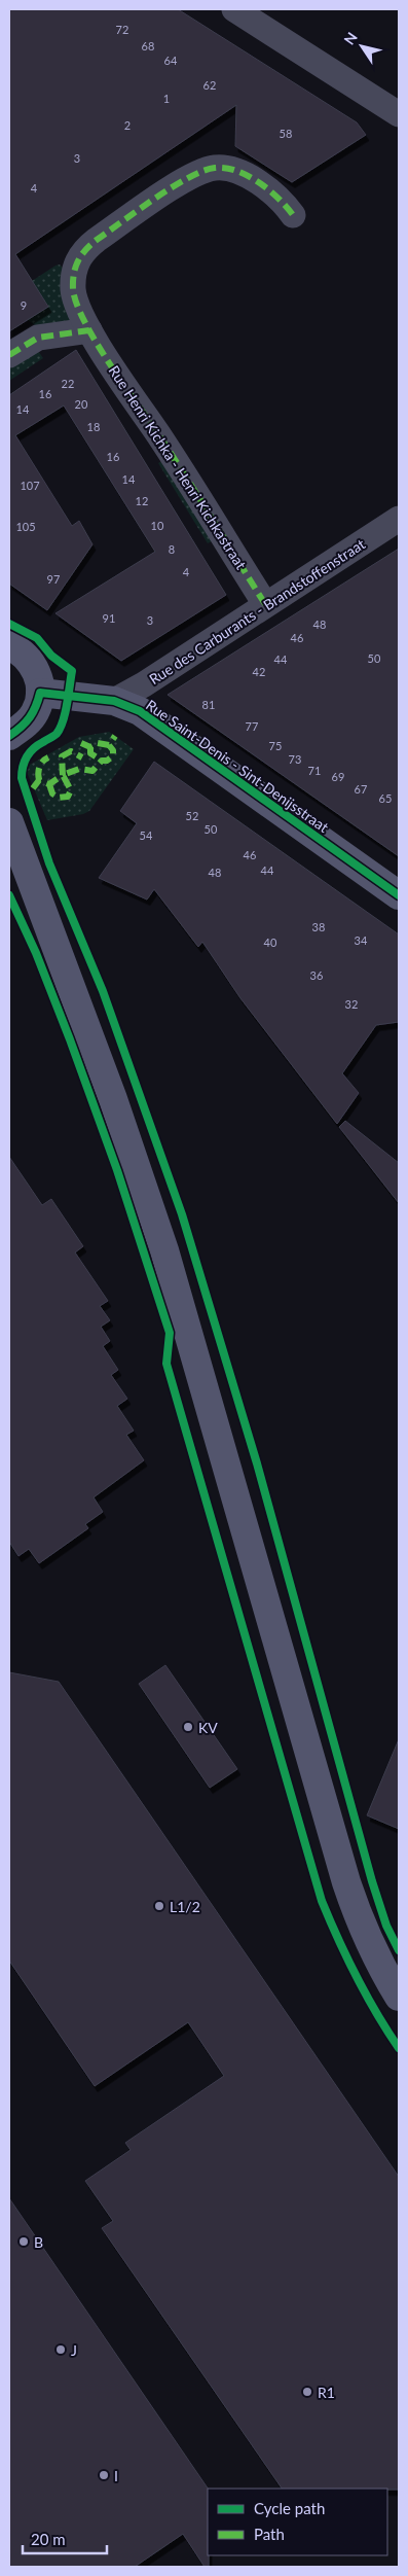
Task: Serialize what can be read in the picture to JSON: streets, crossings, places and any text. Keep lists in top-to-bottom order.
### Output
{
  "streets": {
    "main road": ["Rue Saint-Denis - Sint-Denijsstraat"],
    "street": ["Rue Henri Kichka - Henri Kichkastraat", "Rue des Carburants - Brandstoffenstraat"]
  },
  "crossings": [
    ["Rue Henri Kichka - Henri Kichkastraat", "Rue des Carburants - Brandstoffenstraat"],
    ["Rue des Carburants - Brandstoffenstraat", "Rue Saint-Denis - Sint-Denijsstraat"]
  ],
  "places": [
    "KV",
    "L1/2",
    "B",
    "J",
    "R1",
    "I"
  ],
  "house_numbers": [
    "72",
    "68",
    "64",
    "62",
    "1",
    "2",
    "58",
    "3",
    "4",
    "9",
    "22",
    "16",
    "20",
    "14",
    "18",
    "16",
    "14",
    "107",
    "12",
    "10",
    "105",
    "8",
    "4",
    "97",
    "91",
    "3",
    "48",
    "46",
    "50",
    "44",
    "42",
    "81",
    "77",
    "75",
    "73",
    "71",
    "69",
    "67",
    "65",
    "52",
    "50",
    "54",
    "46",
    "44",
    "48",
    "38",
    "34",
    "40",
    "36",
    "32"
  ],
  "legend": ["Cycle path", "Path"],
  "scale_bar": "20 m",
  "north": "top left"
}
